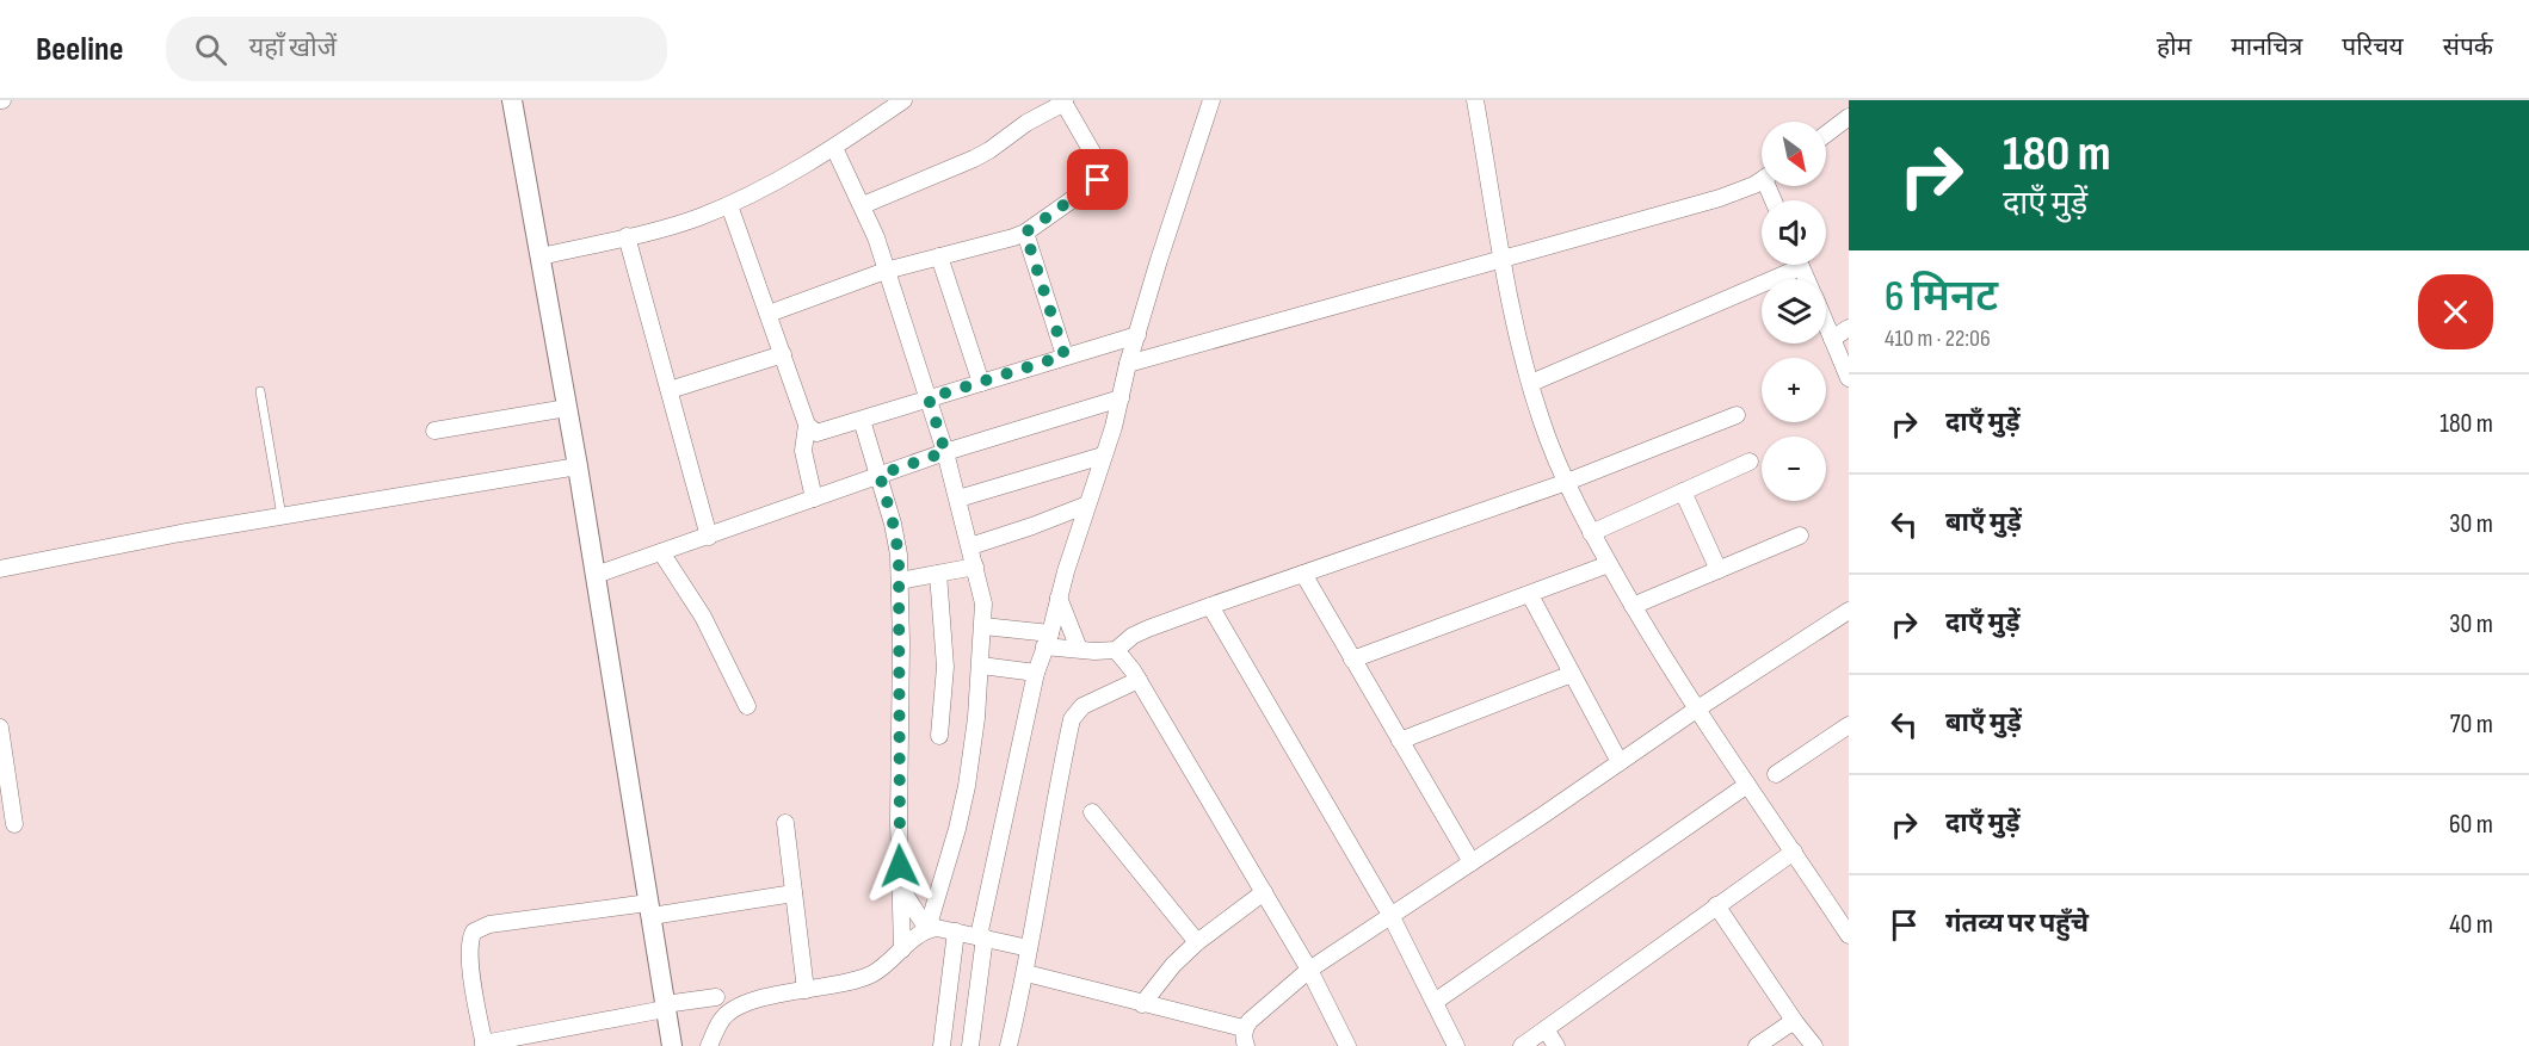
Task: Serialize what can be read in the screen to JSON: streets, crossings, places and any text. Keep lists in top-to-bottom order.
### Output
{
  "north": "bottom right",
  "page": {
    "header": "Beeline",
    "search": "यहाँ खोजें",
    "nav": [
      "होम",
      "मानचित्र",
      "परिचय",
      "संपर्क"
    ],
    "turn": ["180 m", "दाएँ मुड़ें"],
    "map_buttons": ["+", "−"],
    "heading": ["6 मिनट", "410 m · 22:06"],
    "list": [
      {
        "name": "दाएँ मुड़ें",
        "value": "180 m"
      },
      {
        "name": "बाएँ मुड़ें",
        "value": "30 m"
      },
      {
        "name": "दाएँ मुड़ें",
        "value": "30 m"
      },
      {
        "name": "बाएँ मुड़ें",
        "value": "70 m"
      },
      {
        "name": "दाएँ मुड़ें",
        "value": "60 m"
      },
      {
        "name": "गंतव्य पर पहुँचे",
        "value": "40 m"
      }
    ]
  }
}
